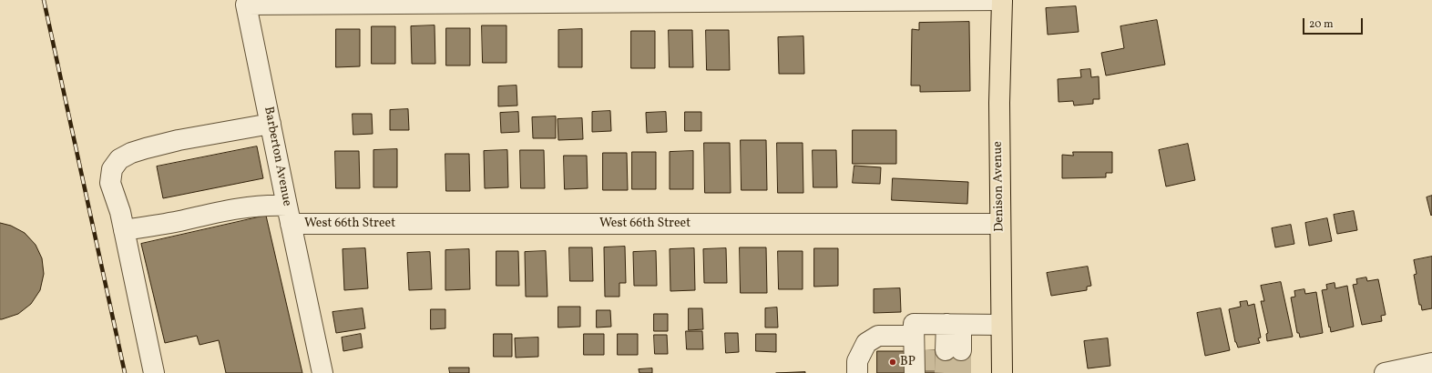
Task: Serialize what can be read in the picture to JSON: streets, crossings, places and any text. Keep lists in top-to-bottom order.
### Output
{
  "streets": {
    "main road": ["Denison Avenue"],
    "street": ["Barberton Avenue", "West 66th Street"]
  },
  "crossings": [
    ["Barberton Avenue", "West 66th Street"],
    ["Denison Avenue", "West 66th Street"]
  ],
  "places": ["BP"],
  "scale_bar": "20 m"
}
